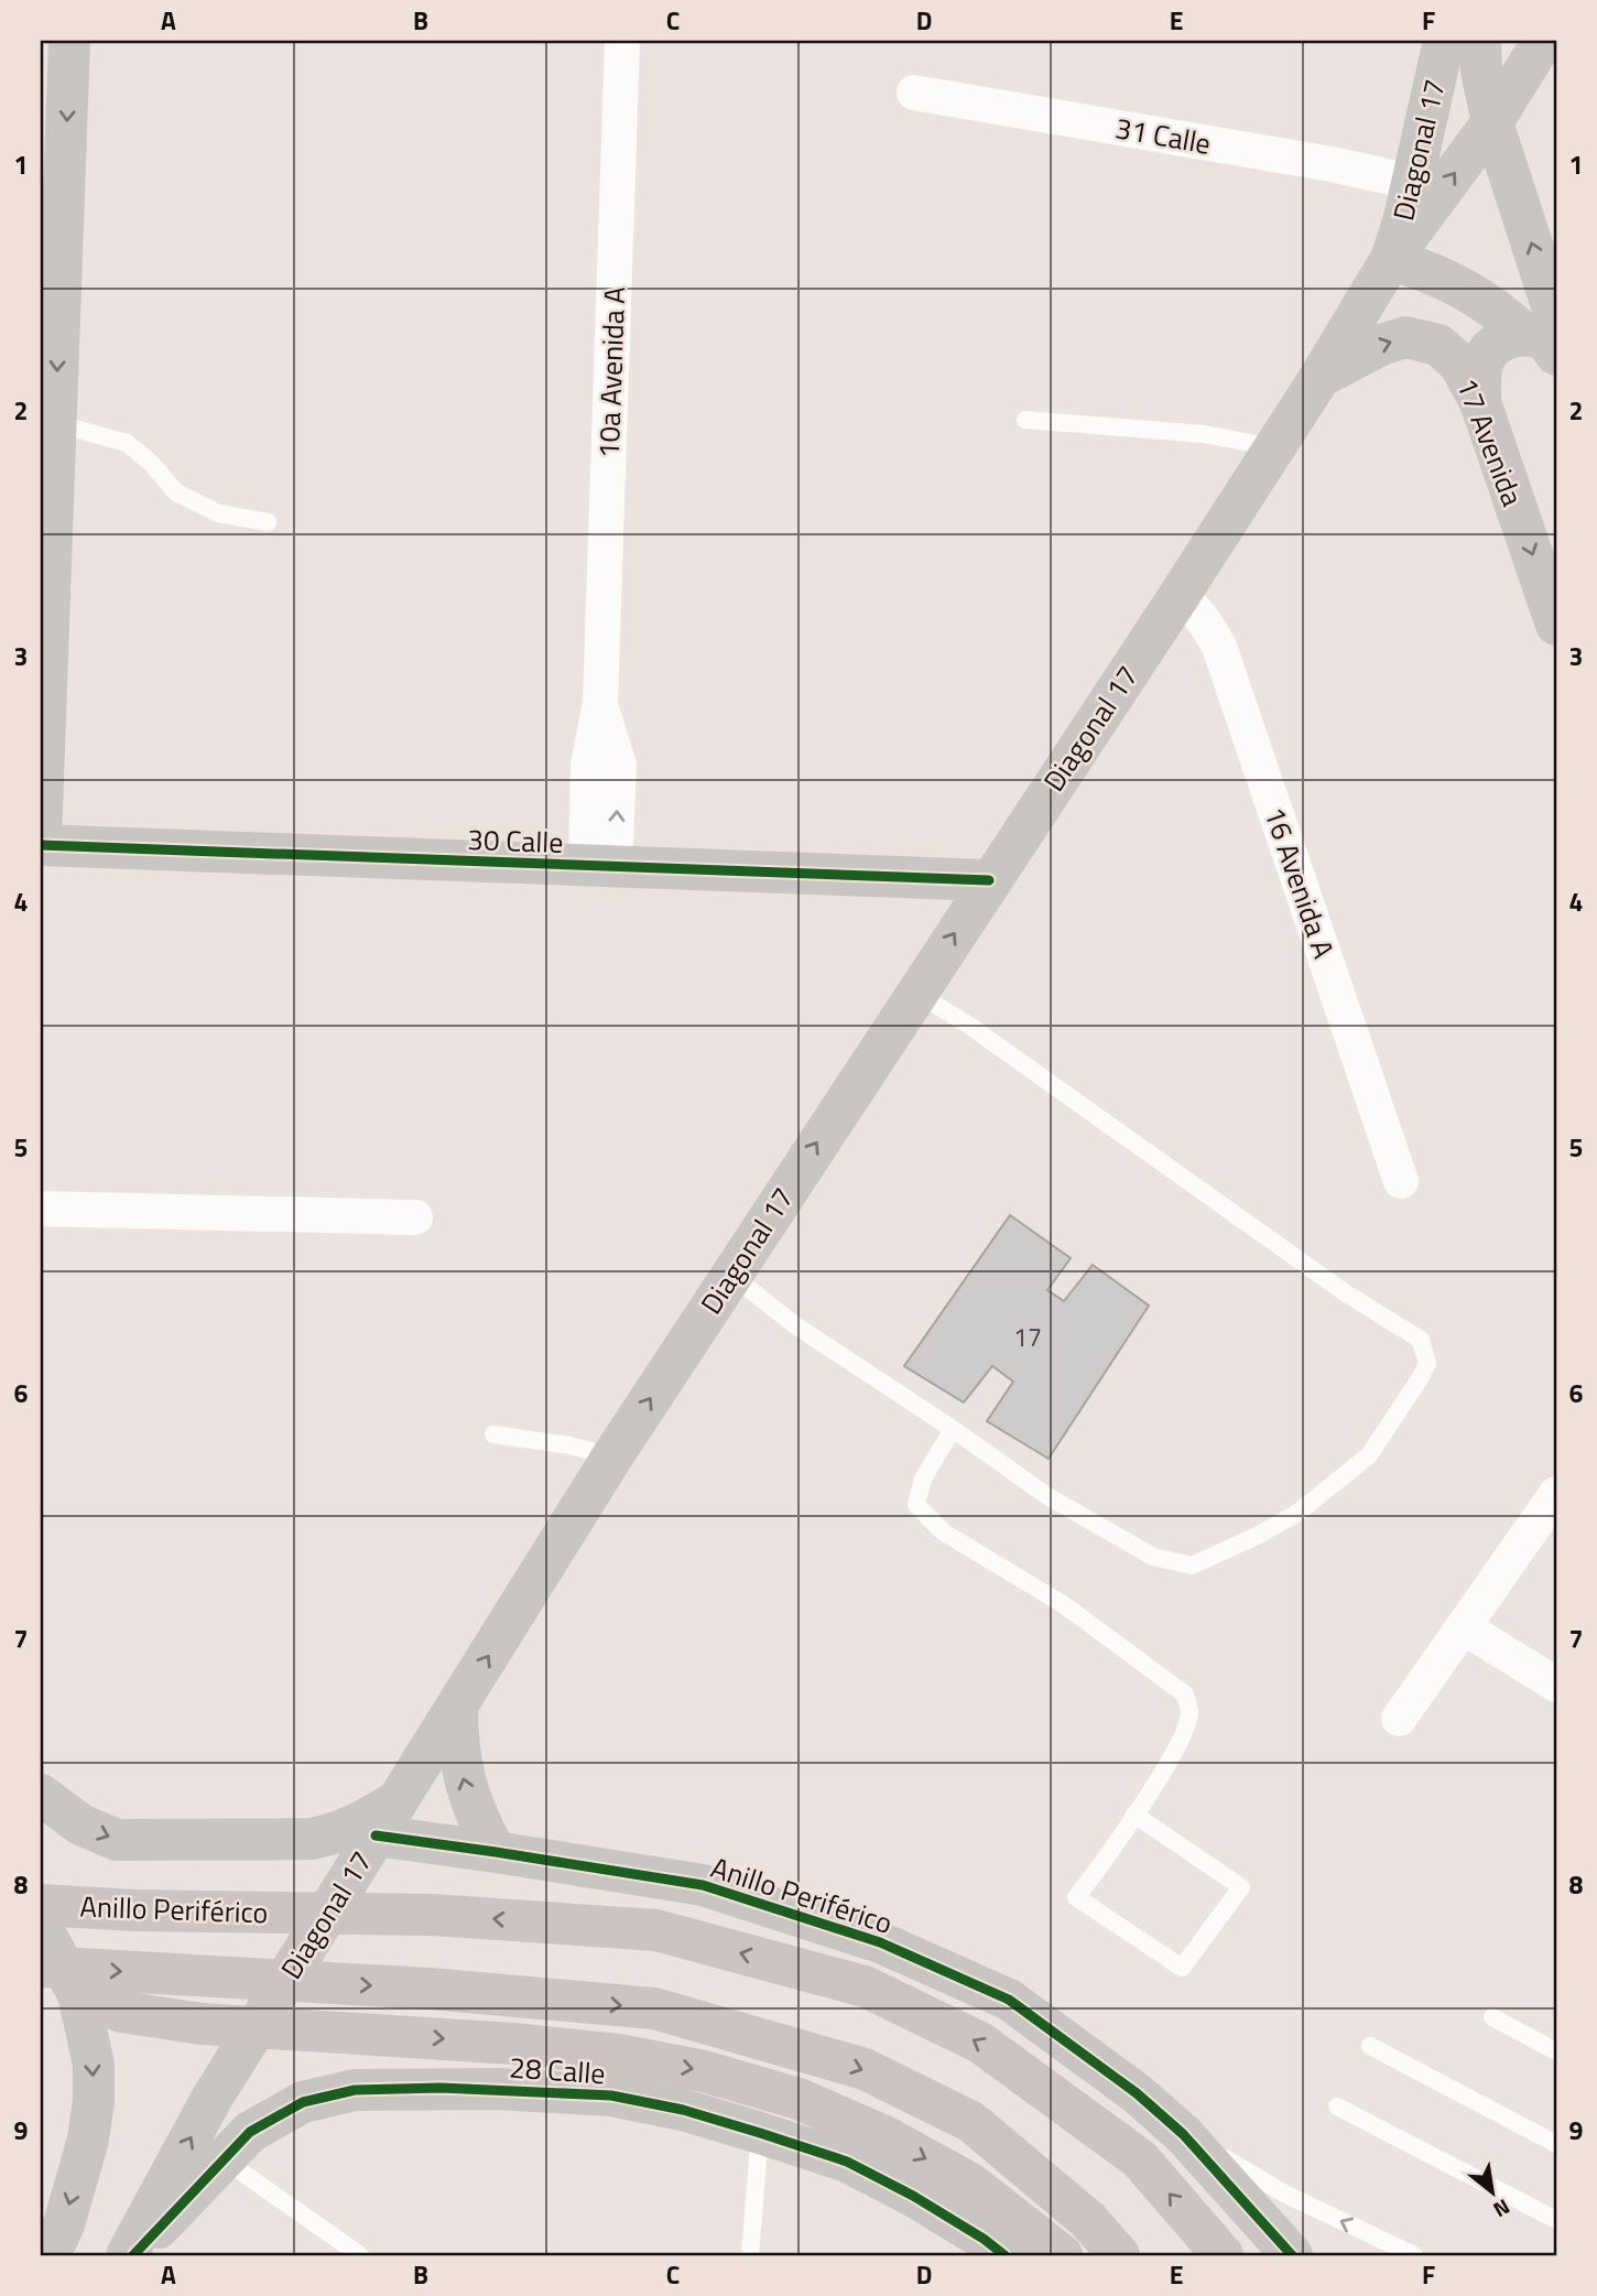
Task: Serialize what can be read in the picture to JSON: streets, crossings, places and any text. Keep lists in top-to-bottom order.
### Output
{
  "streets": {
    "highway": ["Anillo Periférico"],
    "main road": [
      "Diagonal 17",
      "17 Avenida",
      "30 Calle",
      "28 Calle"
    ],
    "street": ["31 Calle", "10a Avenida A", "16 Avenida A"]
  },
  "crossings": [
    ["31 Calle", "Diagonal 17"],
    ["Diagonal 17", "17 Avenida"],
    ["Diagonal 17", "30 Calle"],
    ["Diagonal 17", "16 Avenida A"],
    ["Diagonal 17", "Anillo Periférico"],
    ["10a Avenida A", "30 Calle"]
  ],
  "one_way": ["Diagonal 17"],
  "house_numbers": ["17"],
  "north": "bottom right",
  "grid": {
    "columns": [
      "A",
      "B",
      "C",
      "D",
      "E",
      "F"
    ],
    "rows": [
      "1",
      "2",
      "3",
      "4",
      "5",
      "6",
      "7",
      "8",
      "9"
    ]
  }
}
